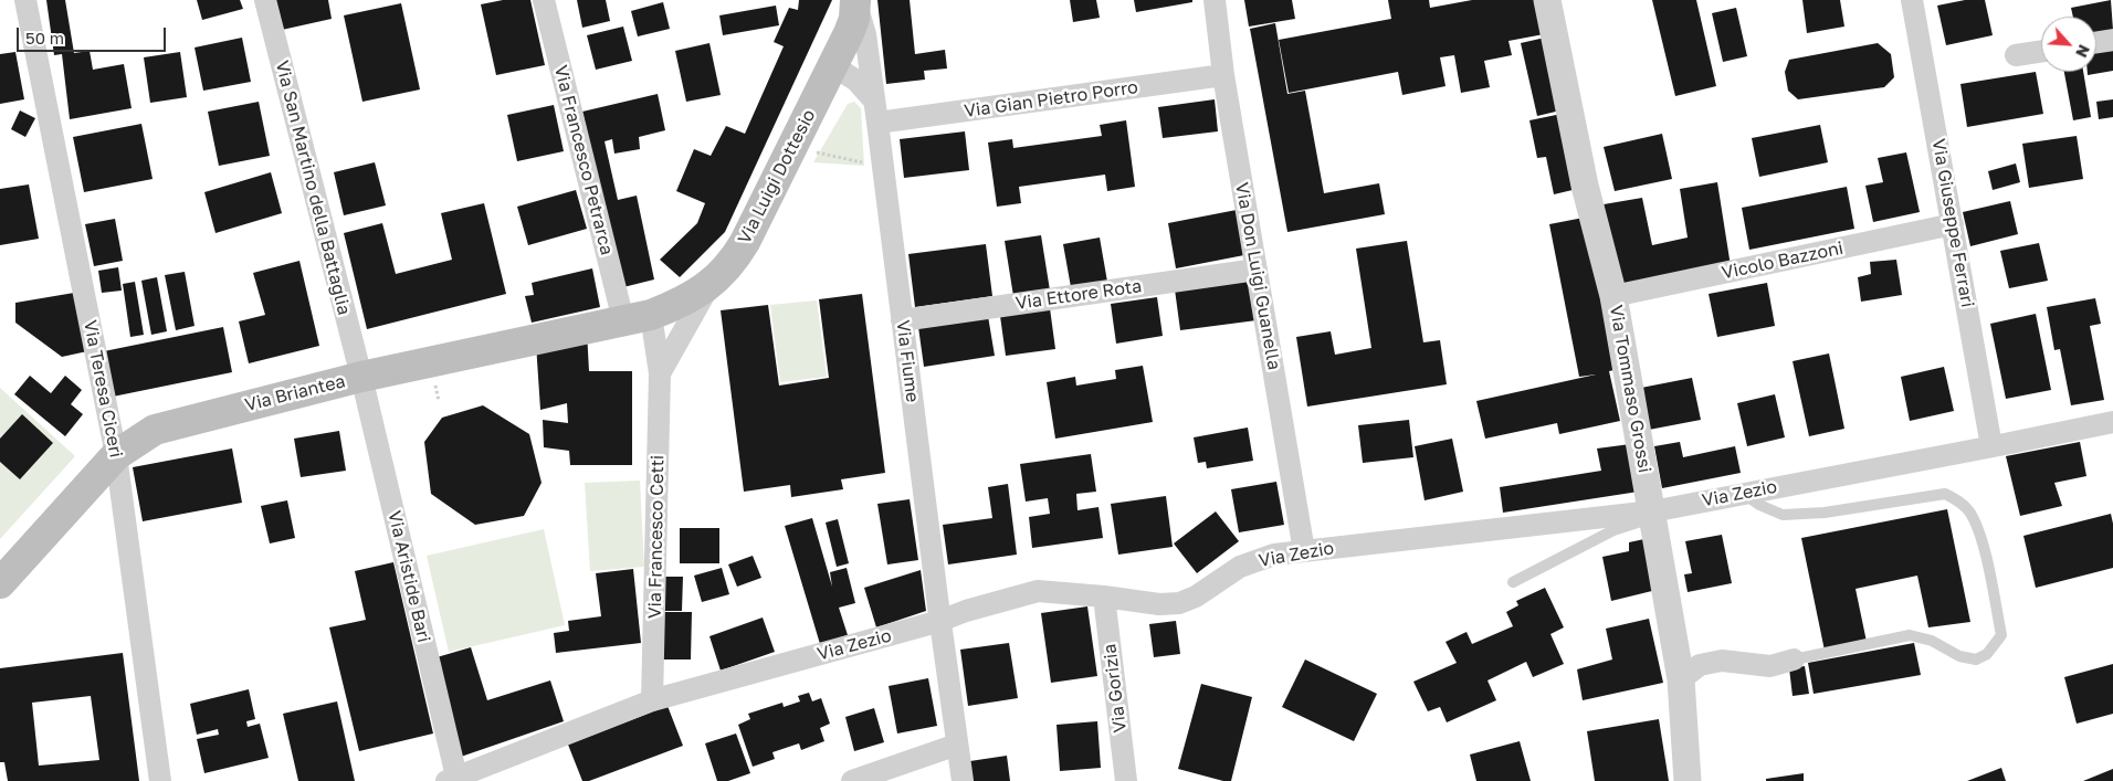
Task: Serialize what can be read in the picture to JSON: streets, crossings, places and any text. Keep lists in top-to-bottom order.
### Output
{
  "streets": {
    "main road": ["Via Luigi Dottesio", "Via Briantea"],
    "street": [
      "Via Gian Pietro Porro",
      "Via Francesco Petrarca",
      "Via San Martino della Battaglia",
      "Via Giuseppe Ferrari",
      "Vicolo Bazzoni",
      "Via Don Luigi Guanella",
      "Via Ettore Rota",
      "Via Fiume",
      "Via Teresa Ciceri",
      "Via Tommaso Grossi",
      "Via Zezio",
      "Via Francesco Cetti",
      "Via Aristide Bari",
      "Via Gorizia"
    ]
  },
  "crossings": [
    ["Via Gian Pietro Porro", "Via Don Luigi Guanella"],
    ["Via Gian Pietro Porro", "Via Fiume"],
    ["Via Francesco Petrarca", "Via Luigi Dottesio"],
    ["Via Francesco Petrarca", "Via Briantea"],
    ["Via Francesco Petrarca", "Via Francesco Cetti"],
    ["Via Luigi Dottesio", "Via Fiume"],
    ["Via Luigi Dottesio", "Via Briantea"],
    ["Via Luigi Dottesio", "Via Francesco Cetti"],
    ["Via San Martino della Battaglia", "Via Briantea"],
    ["Via San Martino della Battaglia", "Via Aristide Bari"],
    ["Via Giuseppe Ferrari", "Vicolo Bazzoni"],
    ["Via Giuseppe Ferrari", "Via Zezio"],
    ["Vicolo Bazzoni", "Via Tommaso Grossi"],
    ["Via Don Luigi Guanella", "Via Ettore Rota"],
    ["Via Don Luigi Guanella", "Via Zezio"],
    ["Via Ettore Rota", "Via Fiume"],
    ["Via Fiume", "Via Zezio"],
    ["Via Teresa Ciceri", "Via Briantea"],
    ["Via Tommaso Grossi", "Via Zezio"],
    ["Via Briantea", "Via Francesco Cetti"],
    ["Via Briantea", "Via Aristide Bari"],
    ["Via Zezio", "Via Francesco Cetti"],
    ["Via Zezio", "Via Aristide Bari"],
    ["Via Zezio", "Via Gorizia"]
  ],
  "scale_bar": "50 m",
  "north": "bottom right"
}
